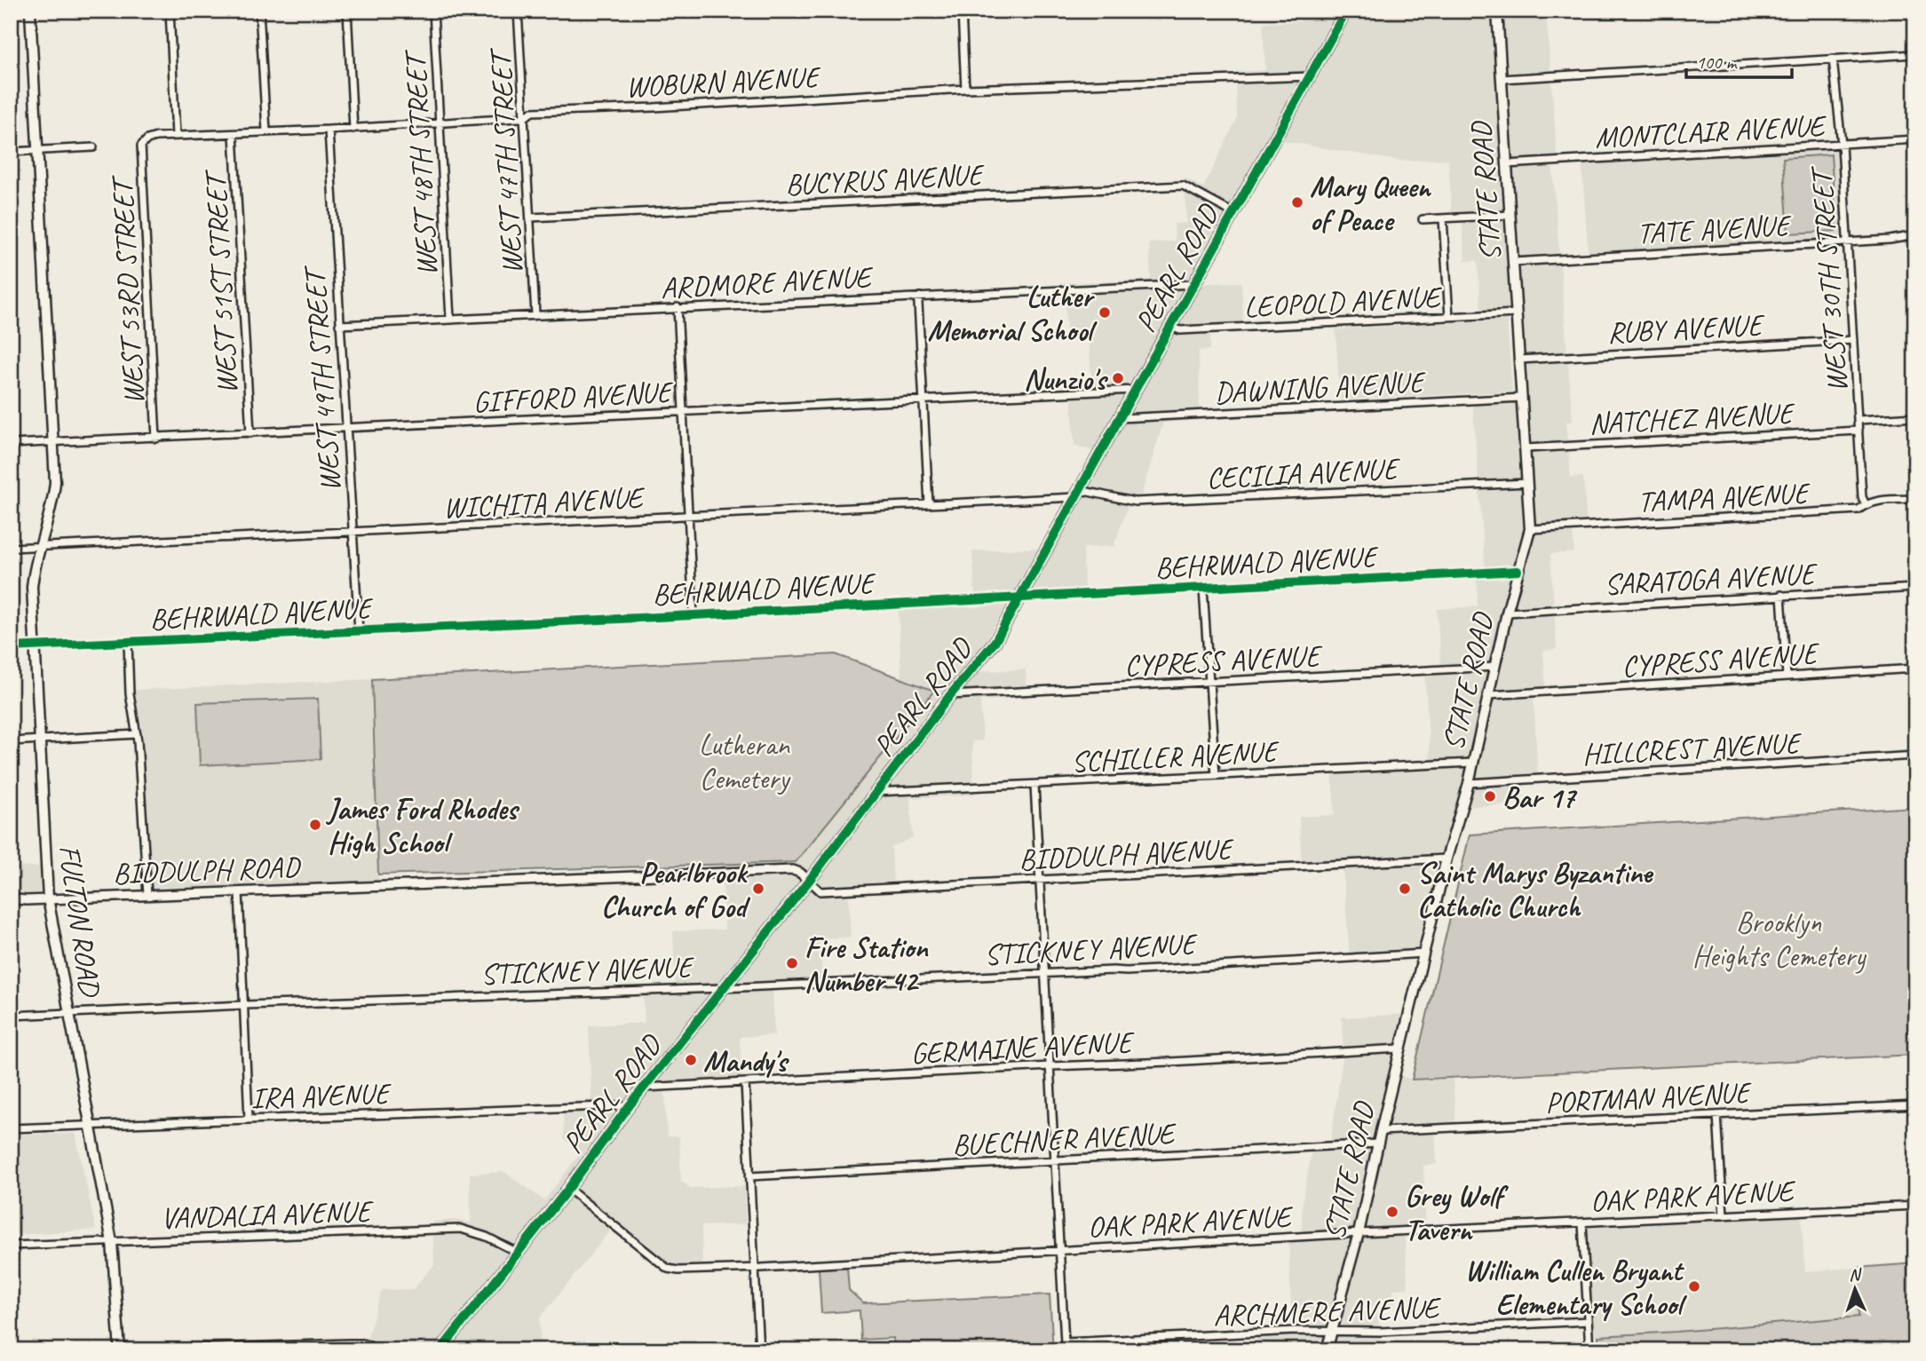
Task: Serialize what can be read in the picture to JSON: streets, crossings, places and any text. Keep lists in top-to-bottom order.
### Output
{
  "streets": {
    "main road": ["STATE ROAD", "PEARL ROAD", "FULTON ROAD"],
    "street": [
      "WOBURN AVENUE",
      "MONTCLAIR AVENUE",
      "WEST 47TH STREET",
      "WEST 48TH STREET",
      "BUCYRUS AVENUE",
      "TATE AVENUE",
      "ARDMORE AVENUE",
      "WEST 30TH STREET",
      "WEST 51ST STREET",
      "WEST 53RD STREET",
      "LEOPOLD AVENUE",
      "RUBY AVENUE",
      "WEST 49TH STREET",
      "DAWNING AVENUE",
      "GIFFORD AVENUE",
      "NATCHEZ AVENUE",
      "CECILIA AVENUE",
      "TAMPA AVENUE",
      "WICHITA AVENUE",
      "BEHRWALD AVENUE",
      "SARATOGA AVENUE",
      "CYPRESS AVENUE",
      "HILLCREST AVENUE",
      "SCHILLER AVENUE",
      "BIDDULPH AVENUE",
      "BIDDULPH ROAD",
      "STICKNEY AVENUE",
      "GERMAINE AVENUE",
      "IRA AVENUE",
      "PORTMAN AVENUE",
      "BUECHNER AVENUE",
      "OAK PARK AVENUE",
      "VANDALIA AVENUE",
      "ARCHMERE AVENUE"
    ]
  },
  "crossings": [
    ["WOBURN AVENUE", "WEST 47TH STREET"],
    ["WOBURN AVENUE", "WEST 48TH STREET"],
    ["WOBURN AVENUE", "PEARL ROAD"],
    ["WOBURN AVENUE", "WEST 51ST STREET"],
    ["WOBURN AVENUE", "WEST 53RD STREET"],
    ["WOBURN AVENUE", "WEST 49TH STREET"],
    ["MONTCLAIR AVENUE", "STATE ROAD"],
    ["MONTCLAIR AVENUE", "WEST 30TH STREET"],
    ["WEST 47TH STREET", "BUCYRUS AVENUE"],
    ["WEST 47TH STREET", "ARDMORE AVENUE"],
    ["WEST 48TH STREET", "ARDMORE AVENUE"],
    ["BUCYRUS AVENUE", "PEARL ROAD"],
    ["STATE ROAD", "TATE AVENUE"],
    ["STATE ROAD", "LEOPOLD AVENUE"],
    ["STATE ROAD", "RUBY AVENUE"],
    ["STATE ROAD", "DAWNING AVENUE"],
    ["STATE ROAD", "NATCHEZ AVENUE"],
    ["STATE ROAD", "CECILIA AVENUE"],
    ["STATE ROAD", "TAMPA AVENUE"],
    ["STATE ROAD", "BEHRWALD AVENUE"],
    ["STATE ROAD", "SARATOGA AVENUE"],
    ["STATE ROAD", "CYPRESS AVENUE"],
    ["STATE ROAD", "HILLCREST AVENUE"],
    ["STATE ROAD", "SCHILLER AVENUE"],
    ["STATE ROAD", "BIDDULPH AVENUE"],
    ["STATE ROAD", "STICKNEY AVENUE"],
    ["STATE ROAD", "GERMAINE AVENUE"],
    ["STATE ROAD", "PORTMAN AVENUE"],
    ["STATE ROAD", "BUECHNER AVENUE"],
    ["STATE ROAD", "OAK PARK AVENUE"],
    ["STATE ROAD", "ARCHMERE AVENUE"],
    ["TATE AVENUE", "WEST 30TH STREET"],
    ["PEARL ROAD", "ARDMORE AVENUE"],
    ["PEARL ROAD", "LEOPOLD AVENUE"],
    ["PEARL ROAD", "DAWNING AVENUE"],
    ["PEARL ROAD", "GIFFORD AVENUE"],
    ["PEARL ROAD", "CECILIA AVENUE"],
    ["PEARL ROAD", "WICHITA AVENUE"],
    ["PEARL ROAD", "BEHRWALD AVENUE"],
    ["PEARL ROAD", "CYPRESS AVENUE"],
    ["PEARL ROAD", "SCHILLER AVENUE"],
    ["PEARL ROAD", "BIDDULPH AVENUE"],
    ["PEARL ROAD", "BIDDULPH ROAD"],
    ["PEARL ROAD", "STICKNEY AVENUE"],
    ["PEARL ROAD", "GERMAINE AVENUE"],
    ["PEARL ROAD", "IRA AVENUE"],
    ["PEARL ROAD", "OAK PARK AVENUE"],
    ["PEARL ROAD", "VANDALIA AVENUE"],
    ["ARDMORE AVENUE", "WEST 49TH STREET"],
    ["WEST 30TH STREET", "RUBY AVENUE"],
    ["WEST 30TH STREET", "NATCHEZ AVENUE"],
    ["WEST 30TH STREET", "TAMPA AVENUE"],
    ["WEST 51ST STREET", "GIFFORD AVENUE"],
    ["WEST 53RD STREET", "GIFFORD AVENUE"],
    ["WEST 49TH STREET", "GIFFORD AVENUE"],
    ["WEST 49TH STREET", "WICHITA AVENUE"],
    ["WEST 49TH STREET", "BEHRWALD AVENUE"],
    ["GIFFORD AVENUE", "FULTON ROAD"],
    ["CECILIA AVENUE", "WICHITA AVENUE"],
    ["WICHITA AVENUE", "FULTON ROAD"],
    ["BEHRWALD AVENUE", "FULTON ROAD"],
    ["BIDDULPH AVENUE", "BIDDULPH ROAD"],
    ["BIDDULPH ROAD", "FULTON ROAD"],
    ["FULTON ROAD", "STICKNEY AVENUE"],
    ["FULTON ROAD", "IRA AVENUE"],
    ["FULTON ROAD", "VANDALIA AVENUE"],
    ["OAK PARK AVENUE", "ARCHMERE AVENUE"]
  ],
  "parks": ["Lutheran Cemetery", "Brooklyn Heights Cemetery"],
  "places": [
    "Mary Queen of Peace",
    "Luther Memorial School",
    "Nunzio's",
    "Bar 17",
    "James Ford Rhodes High School",
    "Pearlbrook Church of God",
    "Saint Marys Byzantine Catholic Church",
    "Fire Station Number 42",
    "Mandy's",
    "Grey Wolf Tavern",
    "William Cullen Bryant Elementary School"
  ],
  "scale_bar": "100 m",
  "north": "top"
}
